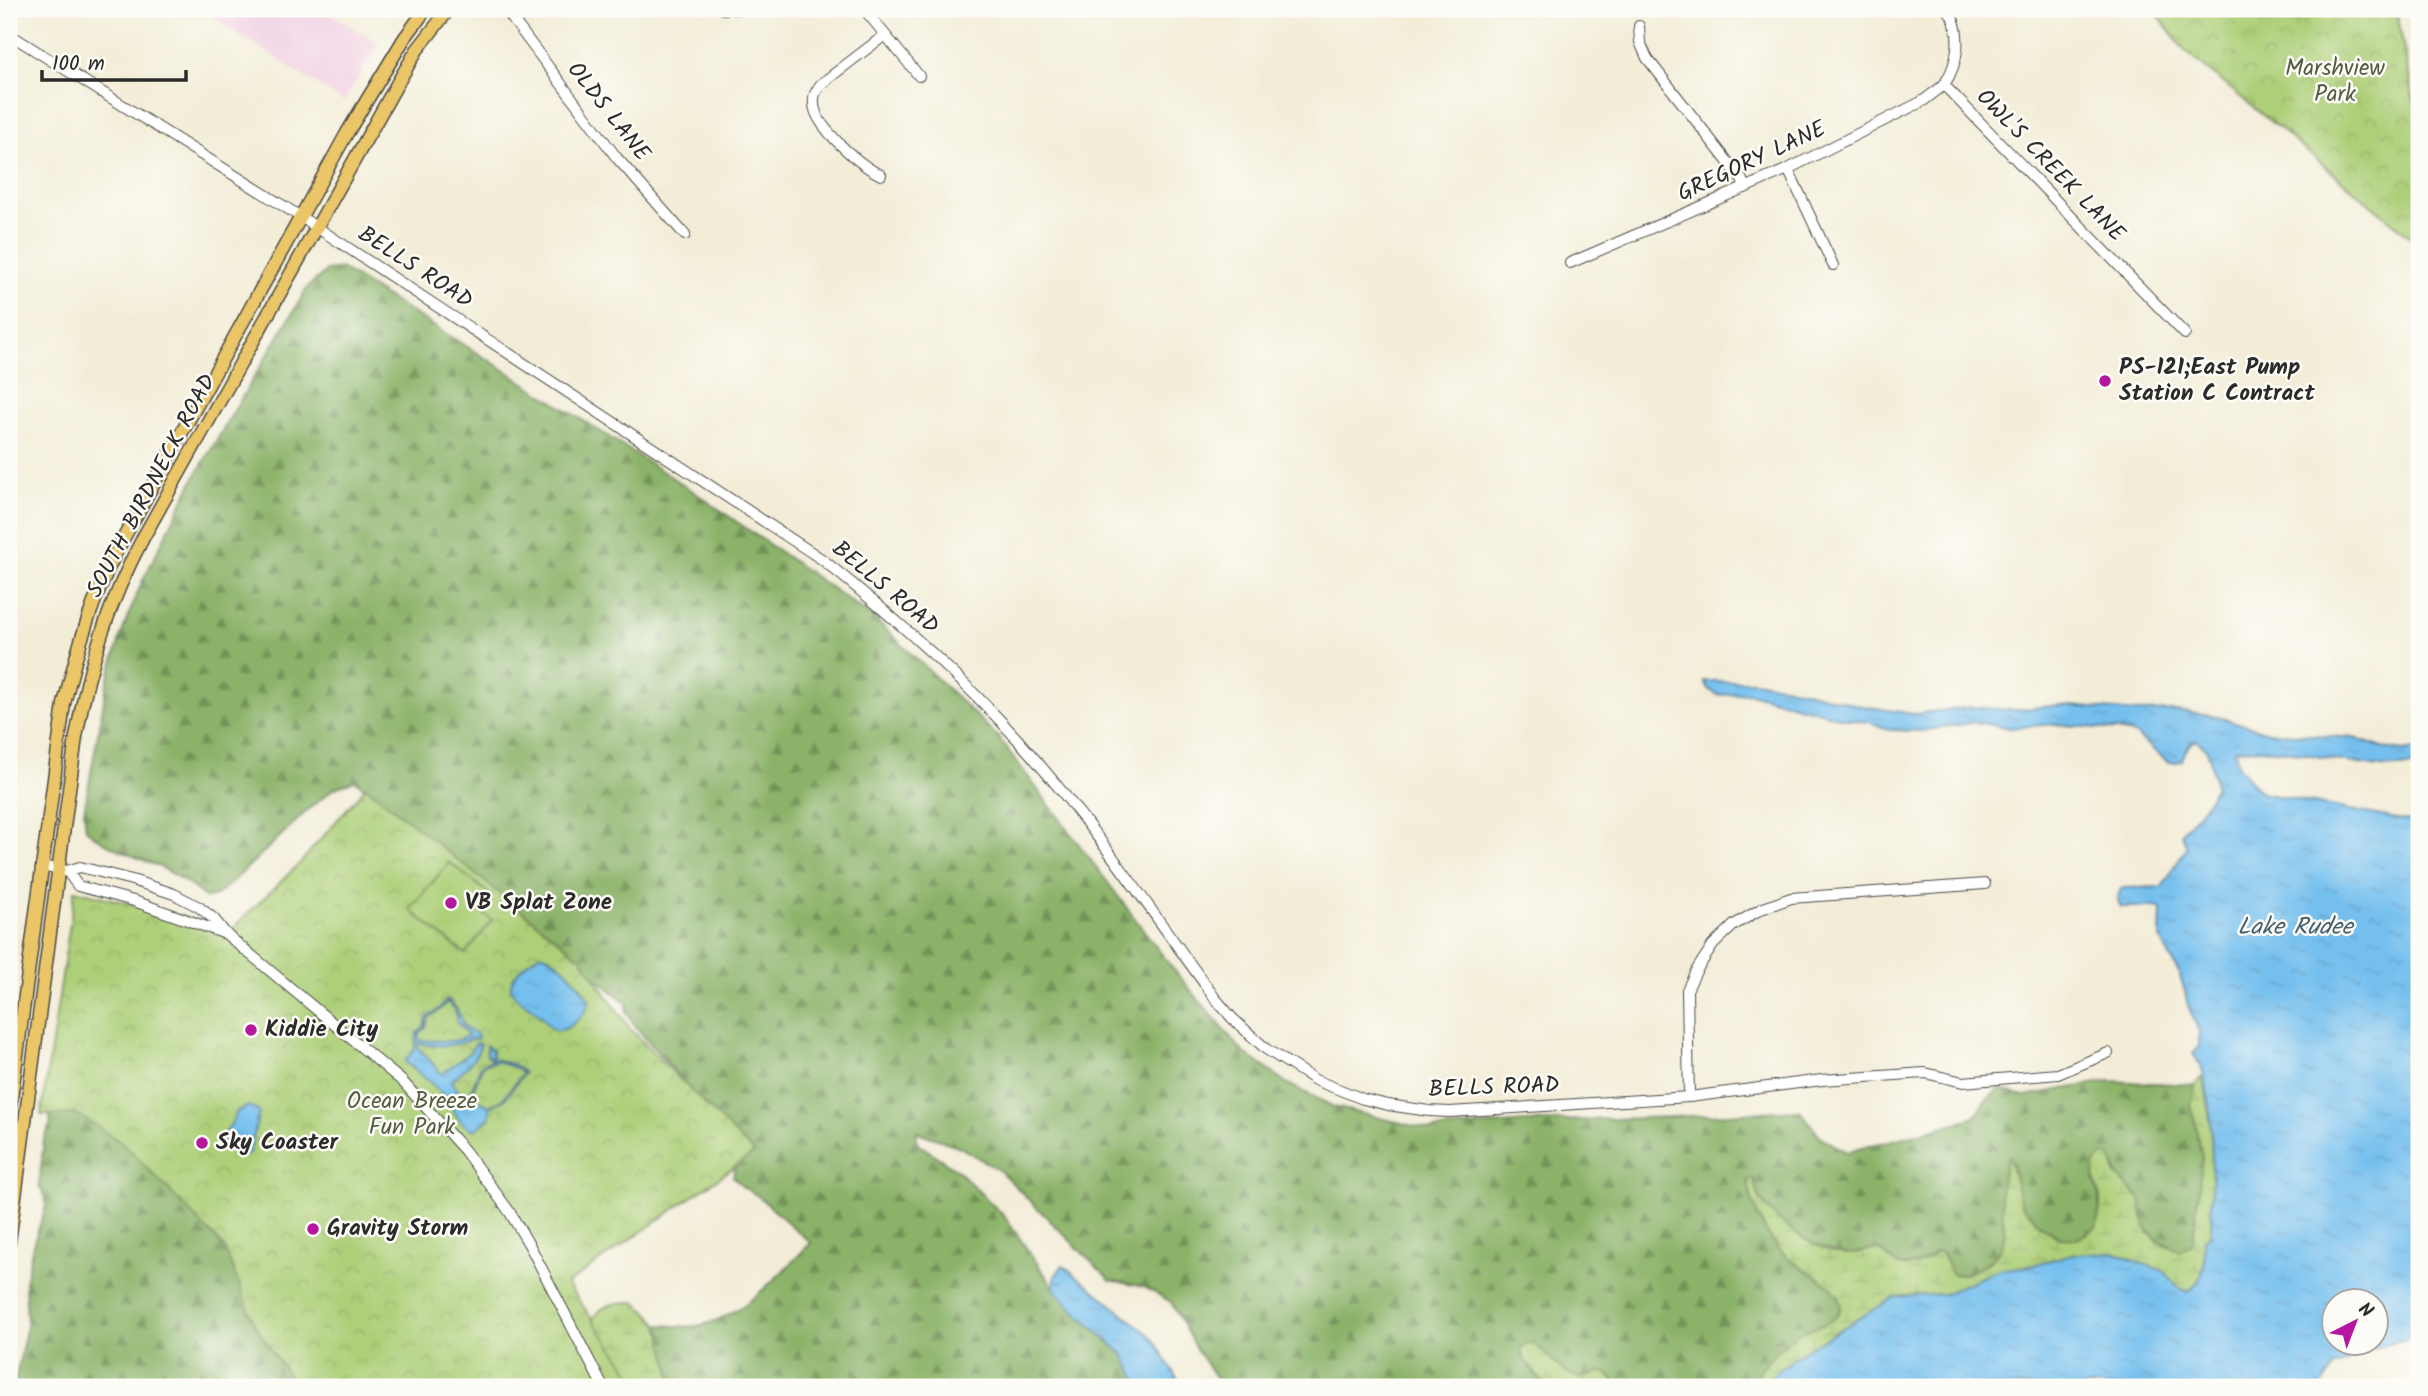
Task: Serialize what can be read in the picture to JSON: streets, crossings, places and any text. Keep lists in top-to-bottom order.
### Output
{
  "streets": {
    "main road": ["SOUTH BIRDNECK ROAD"],
    "street": [
      "OLDS LANE",
      "GREGORY LANE",
      "OWL'S CREEK LANE",
      "BELLS ROAD"
    ]
  },
  "crossings": [
    ["GREGORY LANE", "OWL'S CREEK LANE"],
    ["BELLS ROAD", "SOUTH BIRDNECK ROAD"]
  ],
  "water": ["Lake Rudee"],
  "parks": ["Marshview Park", "Ocean Breeze Fun Park"],
  "places": [
    "PS-121;East Pump Station C Contract",
    "VB Splat Zone",
    "Kiddie City",
    "Sky Coaster",
    "Gravity Storm"
  ],
  "scale_bar": "100 m",
  "north": "top right"
}
